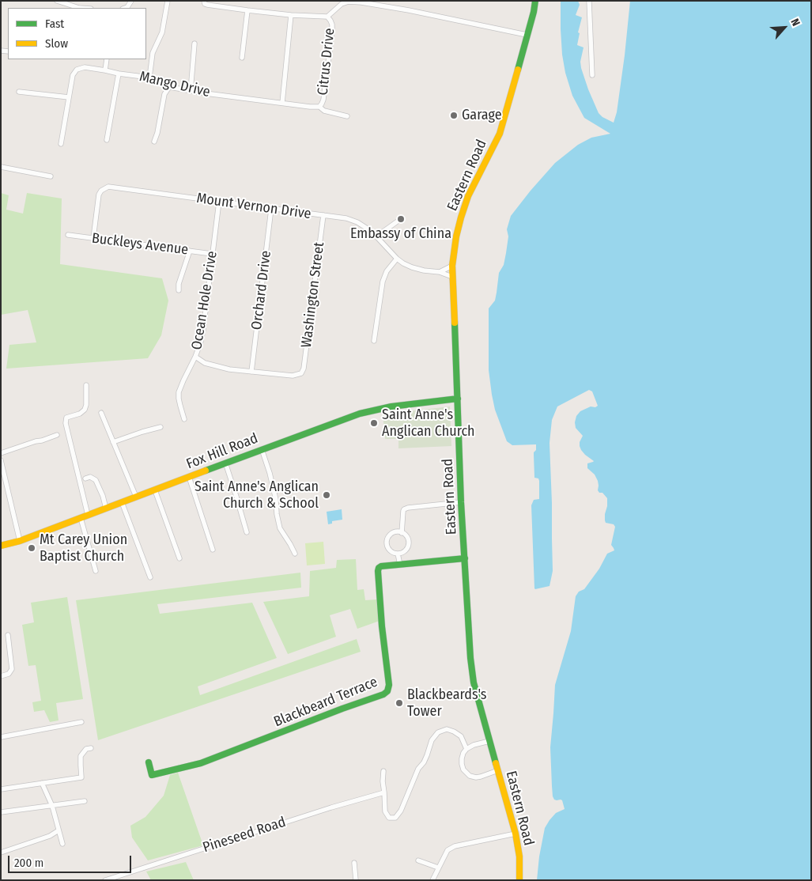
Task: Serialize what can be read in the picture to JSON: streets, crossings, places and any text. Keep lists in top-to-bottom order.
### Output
{
  "streets": {
    "main road": ["Eastern Road", "Fox Hill Road", "Blackbeard Terrace"],
    "street": [
      "Citrus Drive",
      "Mango Drive",
      "Mount Vernon Drive",
      "Buckleys Avenue",
      "Orchard Drive",
      "Washington Street",
      "Ocean Hole Drive",
      "Pineseed Road"
    ]
  },
  "crossings": [
    ["Citrus Drive", "Mango Drive"],
    ["Eastern Road", "Mount Vernon Drive"],
    ["Eastern Road", "Fox Hill Road"],
    ["Eastern Road", "Blackbeard Terrace"],
    ["Mount Vernon Drive", "Buckleys Avenue"],
    ["Mount Vernon Drive", "Orchard Drive"],
    ["Mount Vernon Drive", "Washington Street"],
    ["Mount Vernon Drive", "Ocean Hole Drive"],
    ["Buckleys Avenue", "Ocean Hole Drive"],
    ["Orchard Drive", "Washington Street"]
  ],
  "places": [
    "Garage",
    "Embassy of China",
    "Saint Anne's Anglican Church",
    "Saint Anne's Anglican Church & School",
    "Mt Carey Union Baptist Church",
    "Blackbeards's Tower"
  ],
  "legend": ["Fast", "Slow"],
  "scale_bar": "200 m",
  "north": "top right"
}
